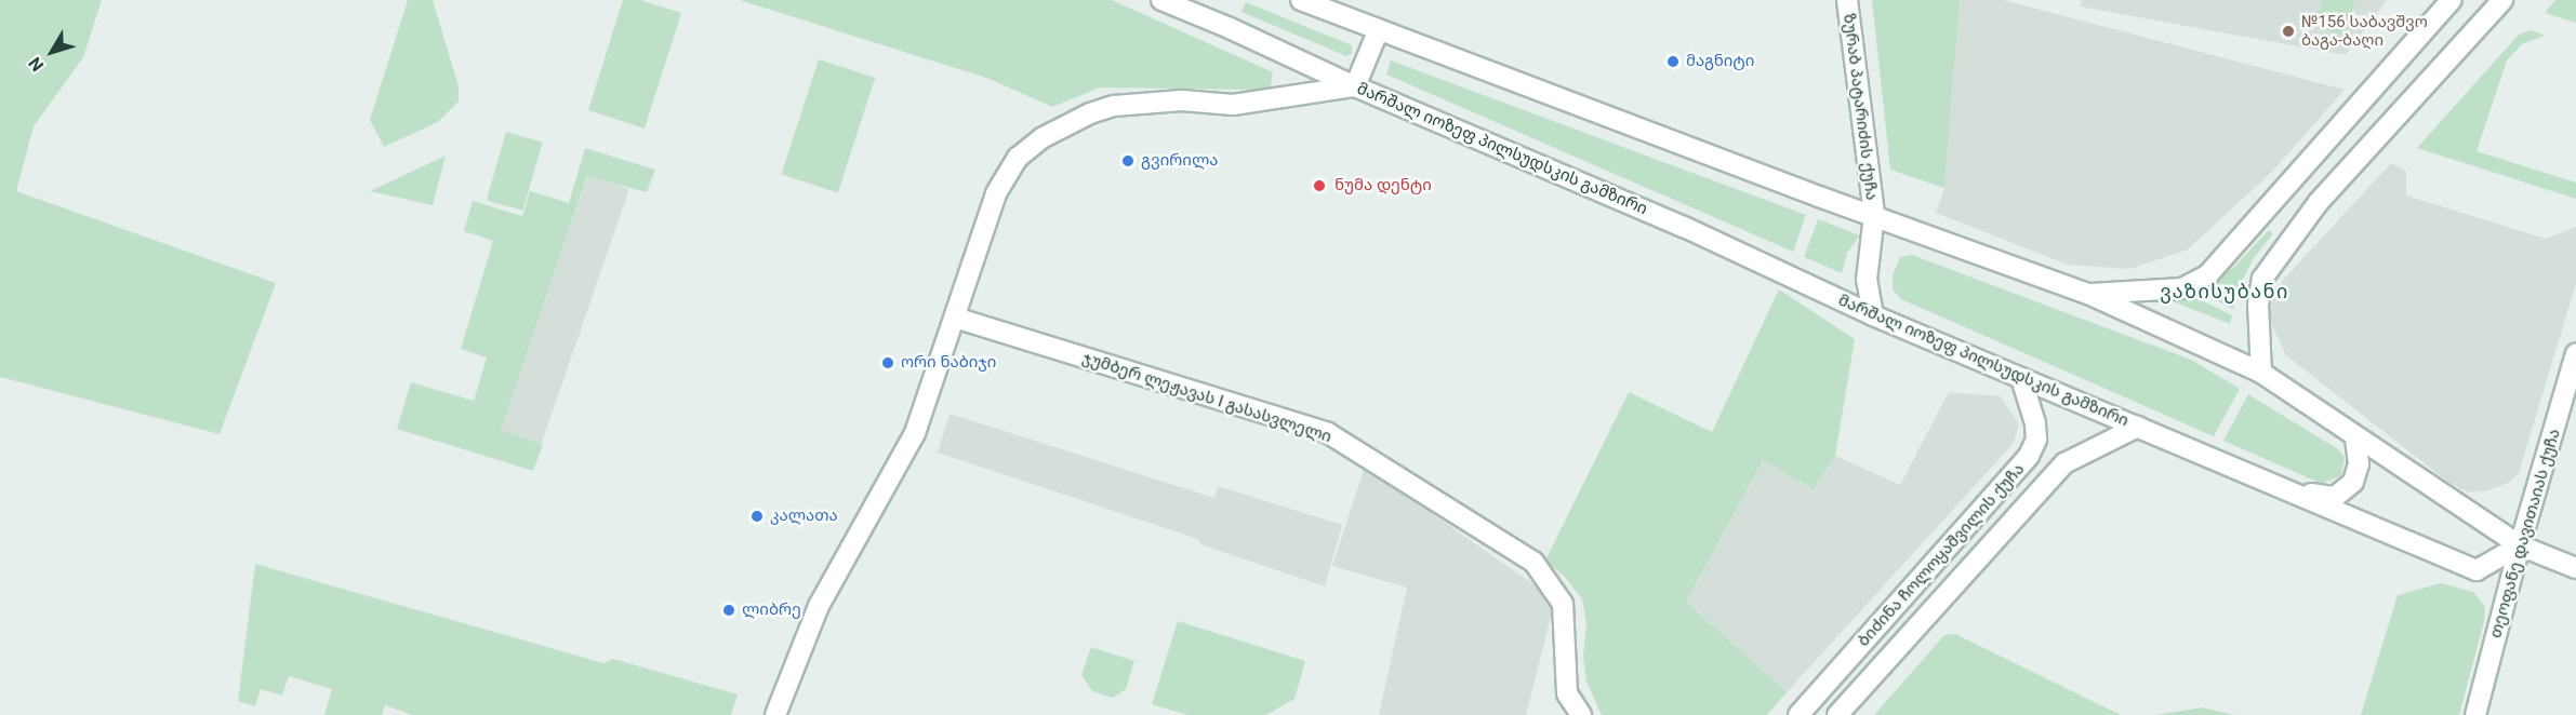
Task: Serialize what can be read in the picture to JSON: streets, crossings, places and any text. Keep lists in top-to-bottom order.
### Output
{
  "streets": {
    "main road": [
      "ზურაბ პატარიძის ქუჩა",
      "მარშალ იოზეფ პილსუდსკის გამზირი",
      "ჯუმბერ ლეჟავას I გასასვლელი",
      "თეოფანე დავითაიას ქუჩა",
      "ბიძინა ჩოლოყაშვილის ქუჩა"
    ]
  },
  "crossings": [
    ["ზურაბ პატარიძის ქუჩა", "მარშალ იოზეფ პილსუდსკის გამზირი"],
    ["მარშალ იოზეფ პილსუდსკის გამზირი", "თეოფანე დავითაიას ქუჩა"],
    ["მარშალ იოზეფ პილსუდსკის გამზირი", "ბიძინა ჩოლოყაშვილის ქუჩა"]
  ],
  "districts": ["ვაზისუბანი"],
  "places": [
    "№156 საბავშვო ბაგა-ბაღი",
    "მაგნიტი",
    "გვირილა",
    "ნუმა დენტი",
    "ორი ნაბიჯი",
    "კალათა",
    "ლიბრე"
  ],
  "north": "bottom left"
}
